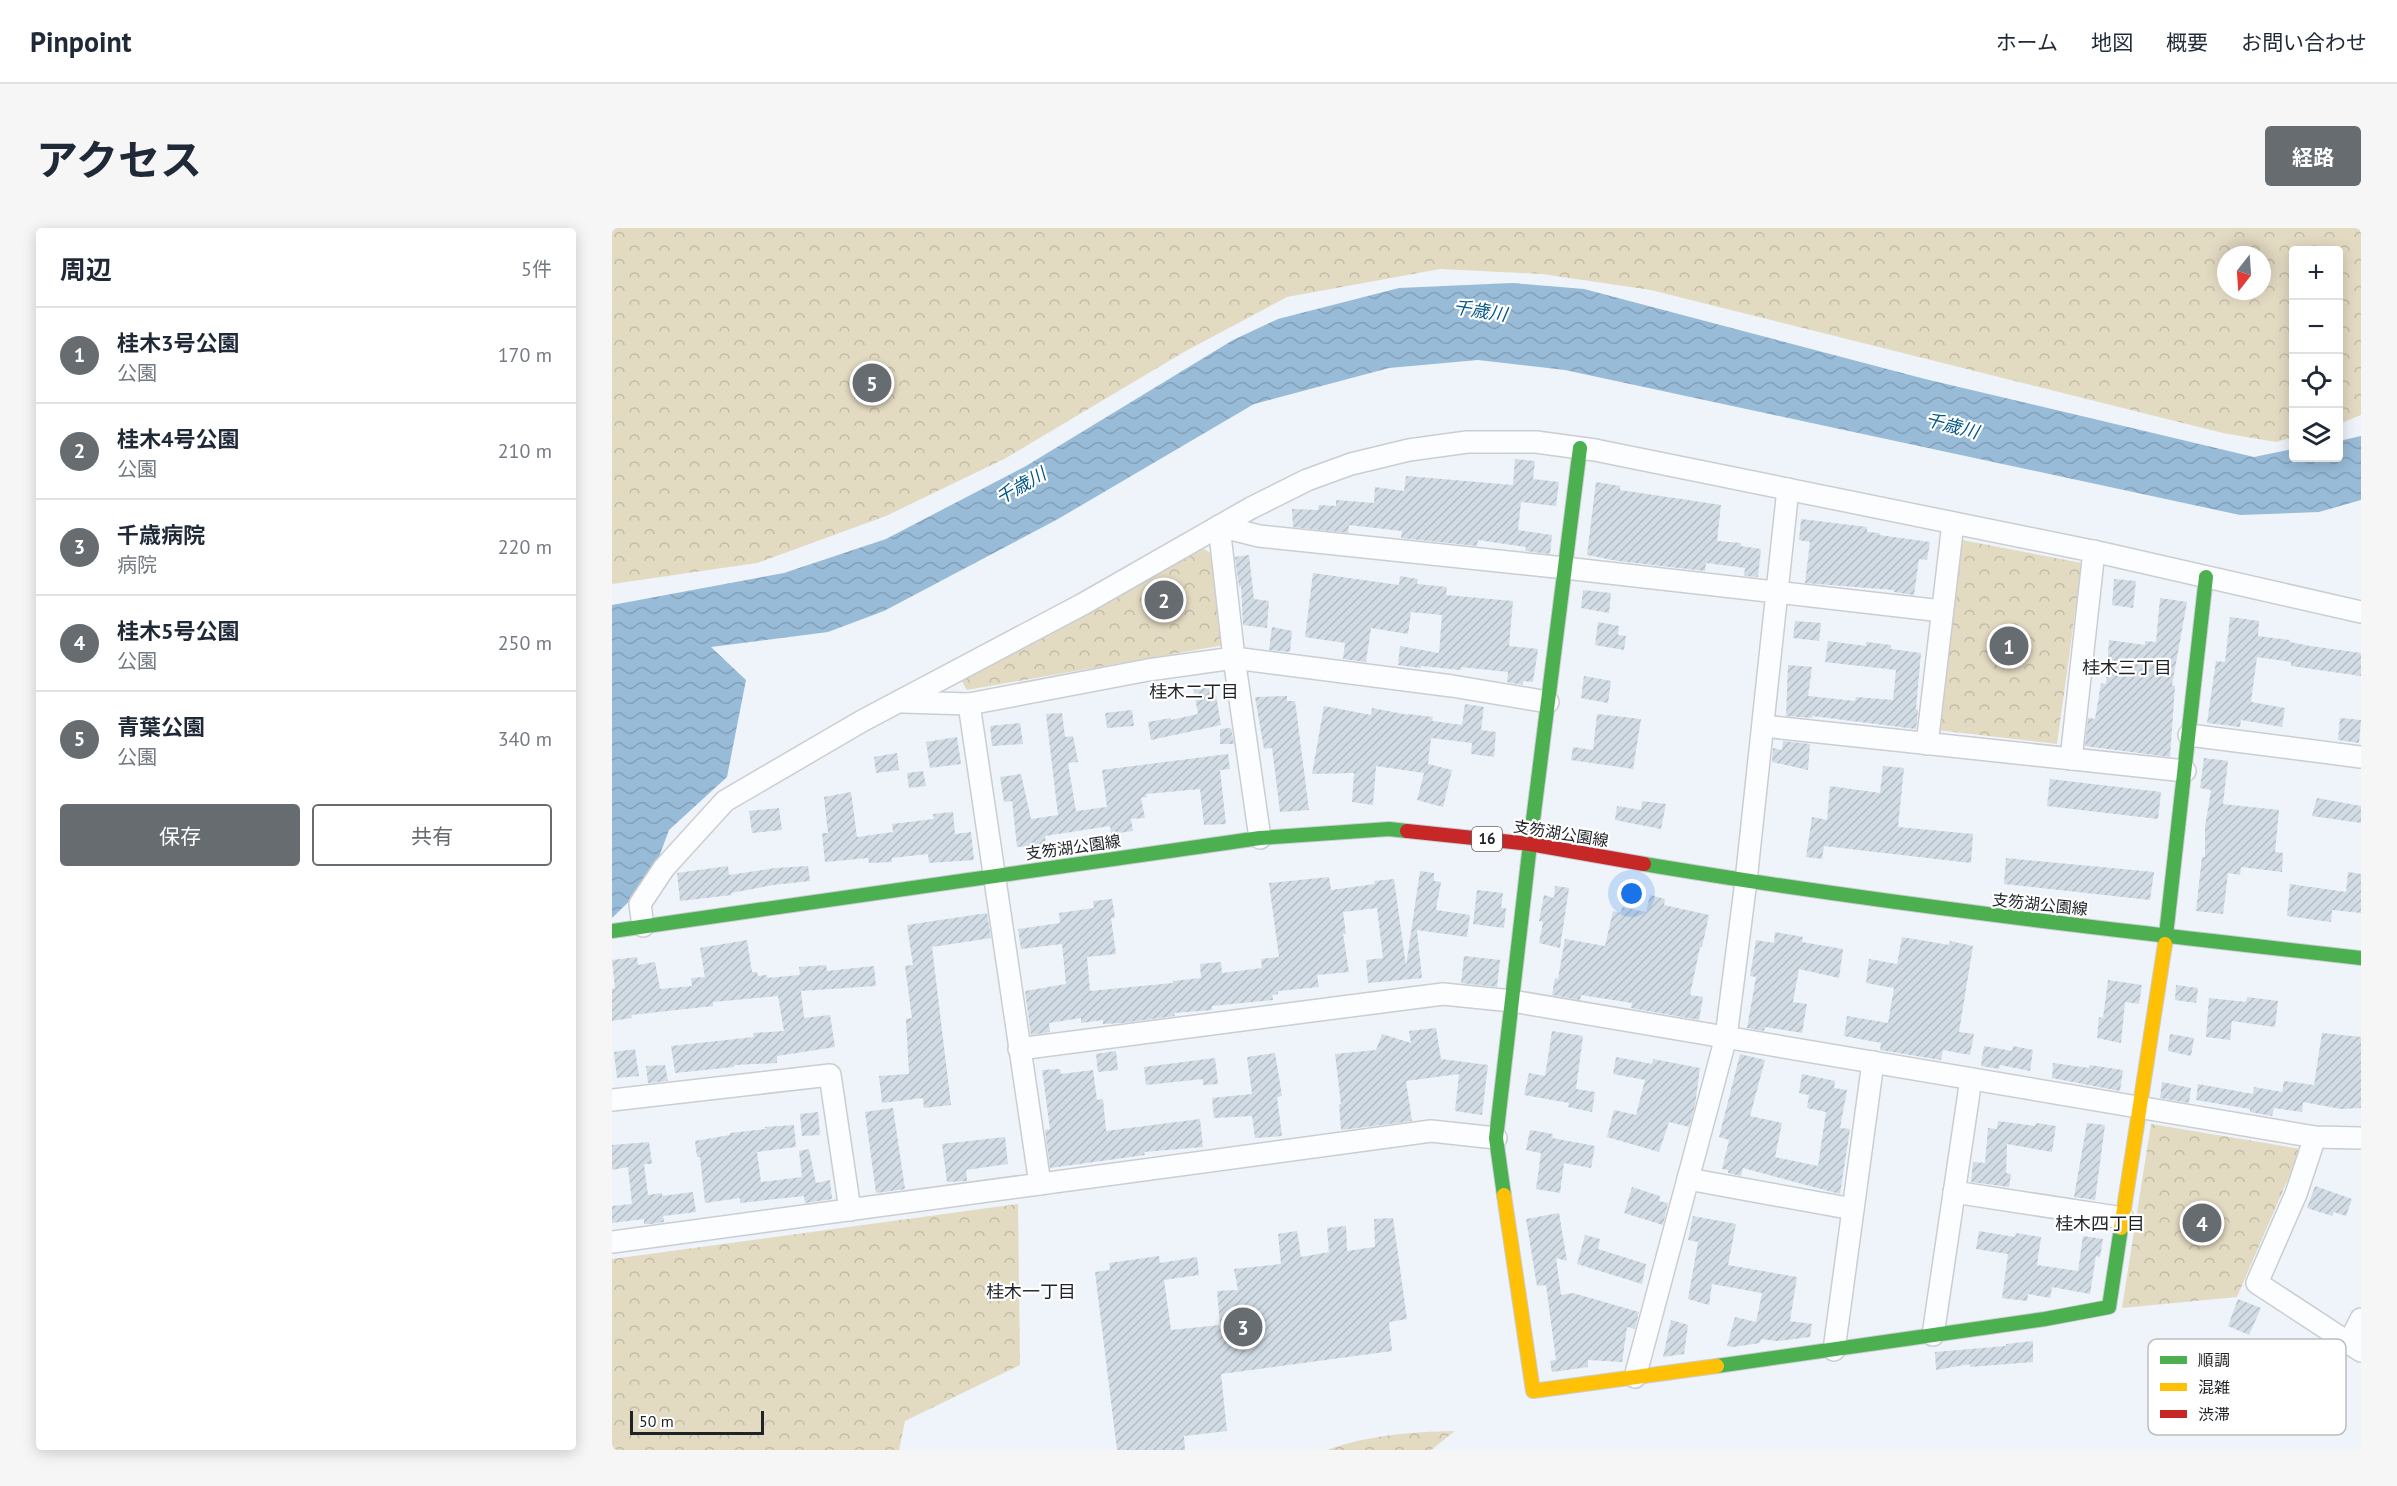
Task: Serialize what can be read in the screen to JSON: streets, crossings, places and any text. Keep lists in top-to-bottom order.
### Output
{
  "streets": {
    "street": ["支笏湖公園線", "16"]
  },
  "districts": [
    "桂木三丁目",
    "桂木二丁目",
    "桂木四丁目",
    "桂木一丁目"
  ],
  "water": ["千歳川"],
  "legend": ["順調", "混雑", "渋滞"],
  "scale_bar": "50 m",
  "north": "bottom",
  "page": {
    "header": "Pinpoint",
    "nav": [
      "ホーム",
      "地図",
      "概要",
      "お問い合わせ"
    ],
    "title": "アクセス",
    "buttons": [
      "経路",
      ["保存", "共有"]
    ],
    "heading": ["周辺", "5件"],
    "map_buttons": ["+", "−"],
    "list": [
      {
        "mark": "1",
        "name": "桂木3号公園",
        "note": "公園",
        "value": "170 m"
      },
      {
        "mark": "2",
        "name": "桂木4号公園",
        "note": "公園",
        "value": "210 m"
      },
      {
        "mark": "3",
        "name": "千歳病院",
        "note": "病院",
        "value": "220 m"
      },
      {
        "mark": "4",
        "name": "桂木5号公園",
        "note": "公園",
        "value": "250 m"
      },
      {
        "mark": "5",
        "name": "青葉公園",
        "note": "公園",
        "value": "340 m"
      }
    ],
    "pins": [
      "5",
      "2",
      "1",
      "4",
      "3"
    ],
    "scale": "50 m"
  }
}
